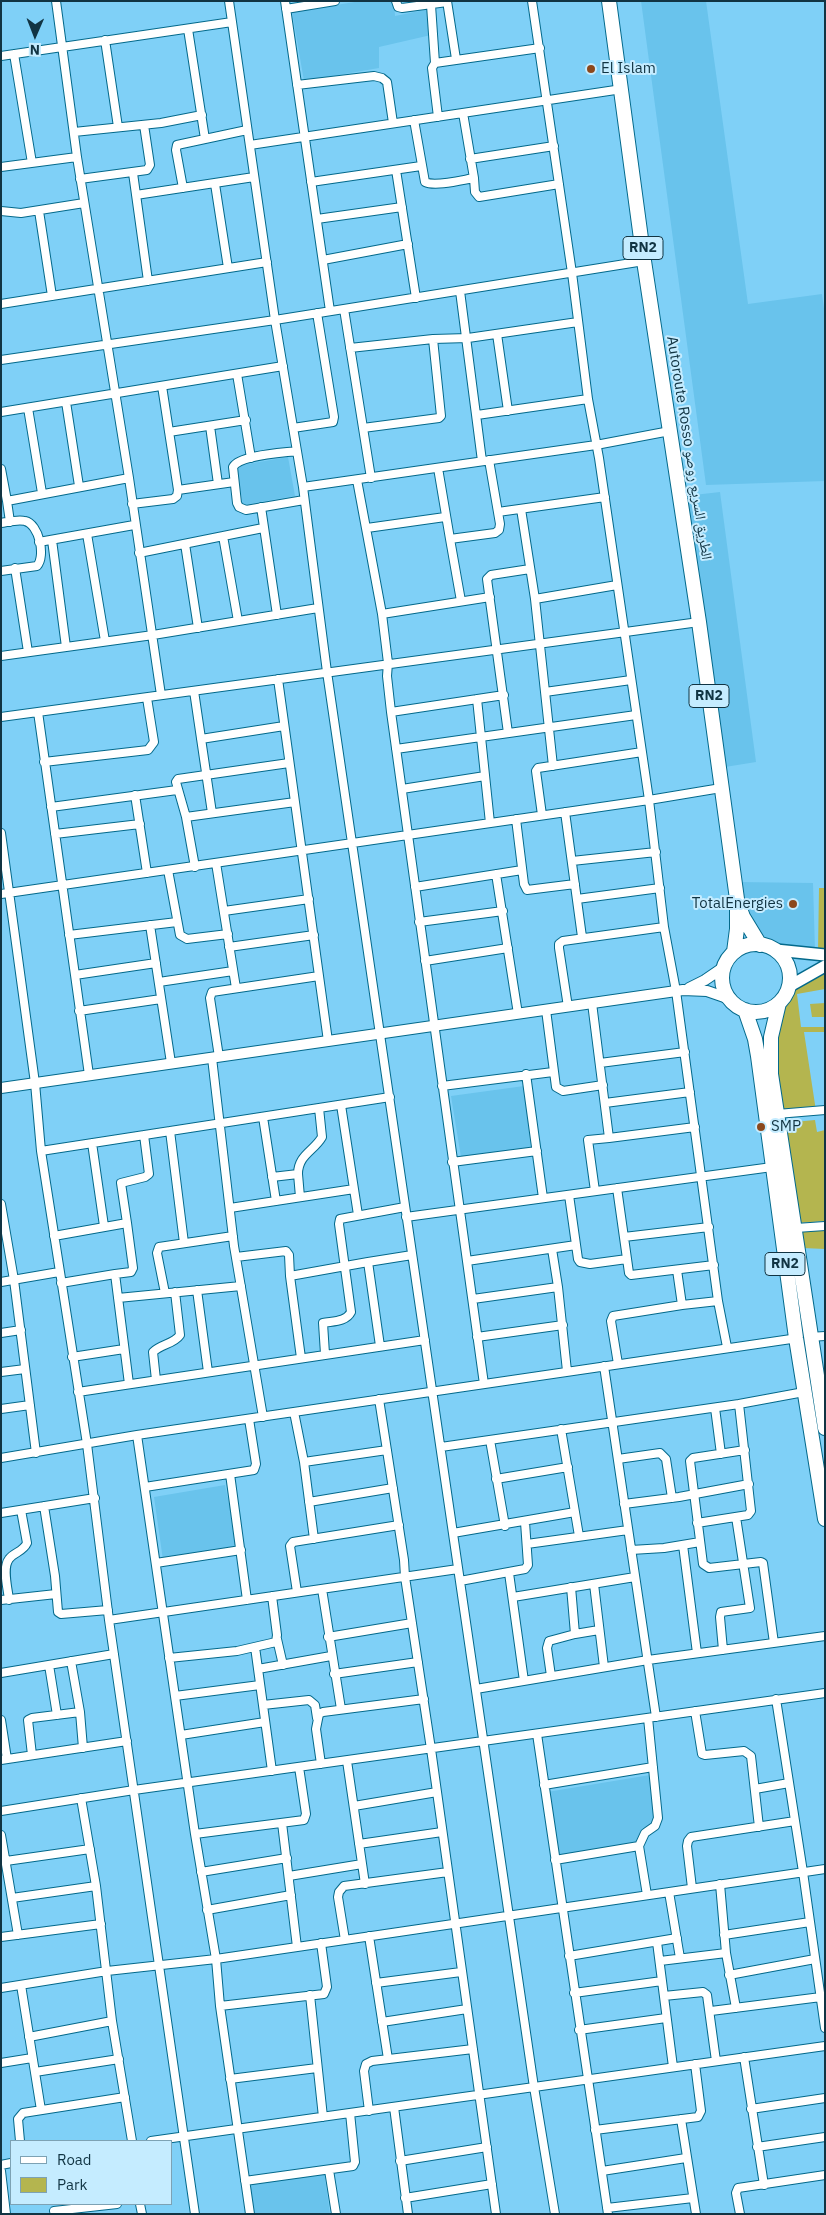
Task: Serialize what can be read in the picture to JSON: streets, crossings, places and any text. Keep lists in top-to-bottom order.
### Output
{
  "streets": {
    "highway": ["RN2", "Autoroute Rosso الطريق السريع روصو"]
  },
  "crossings": [
    ["RN2", "Autoroute Rosso الطريق السريع روصو"]
  ],
  "places": ["El Islam", "TotalEnergies", "SMP"],
  "legend": ["Road", "Park"],
  "north": "bottom"
}
